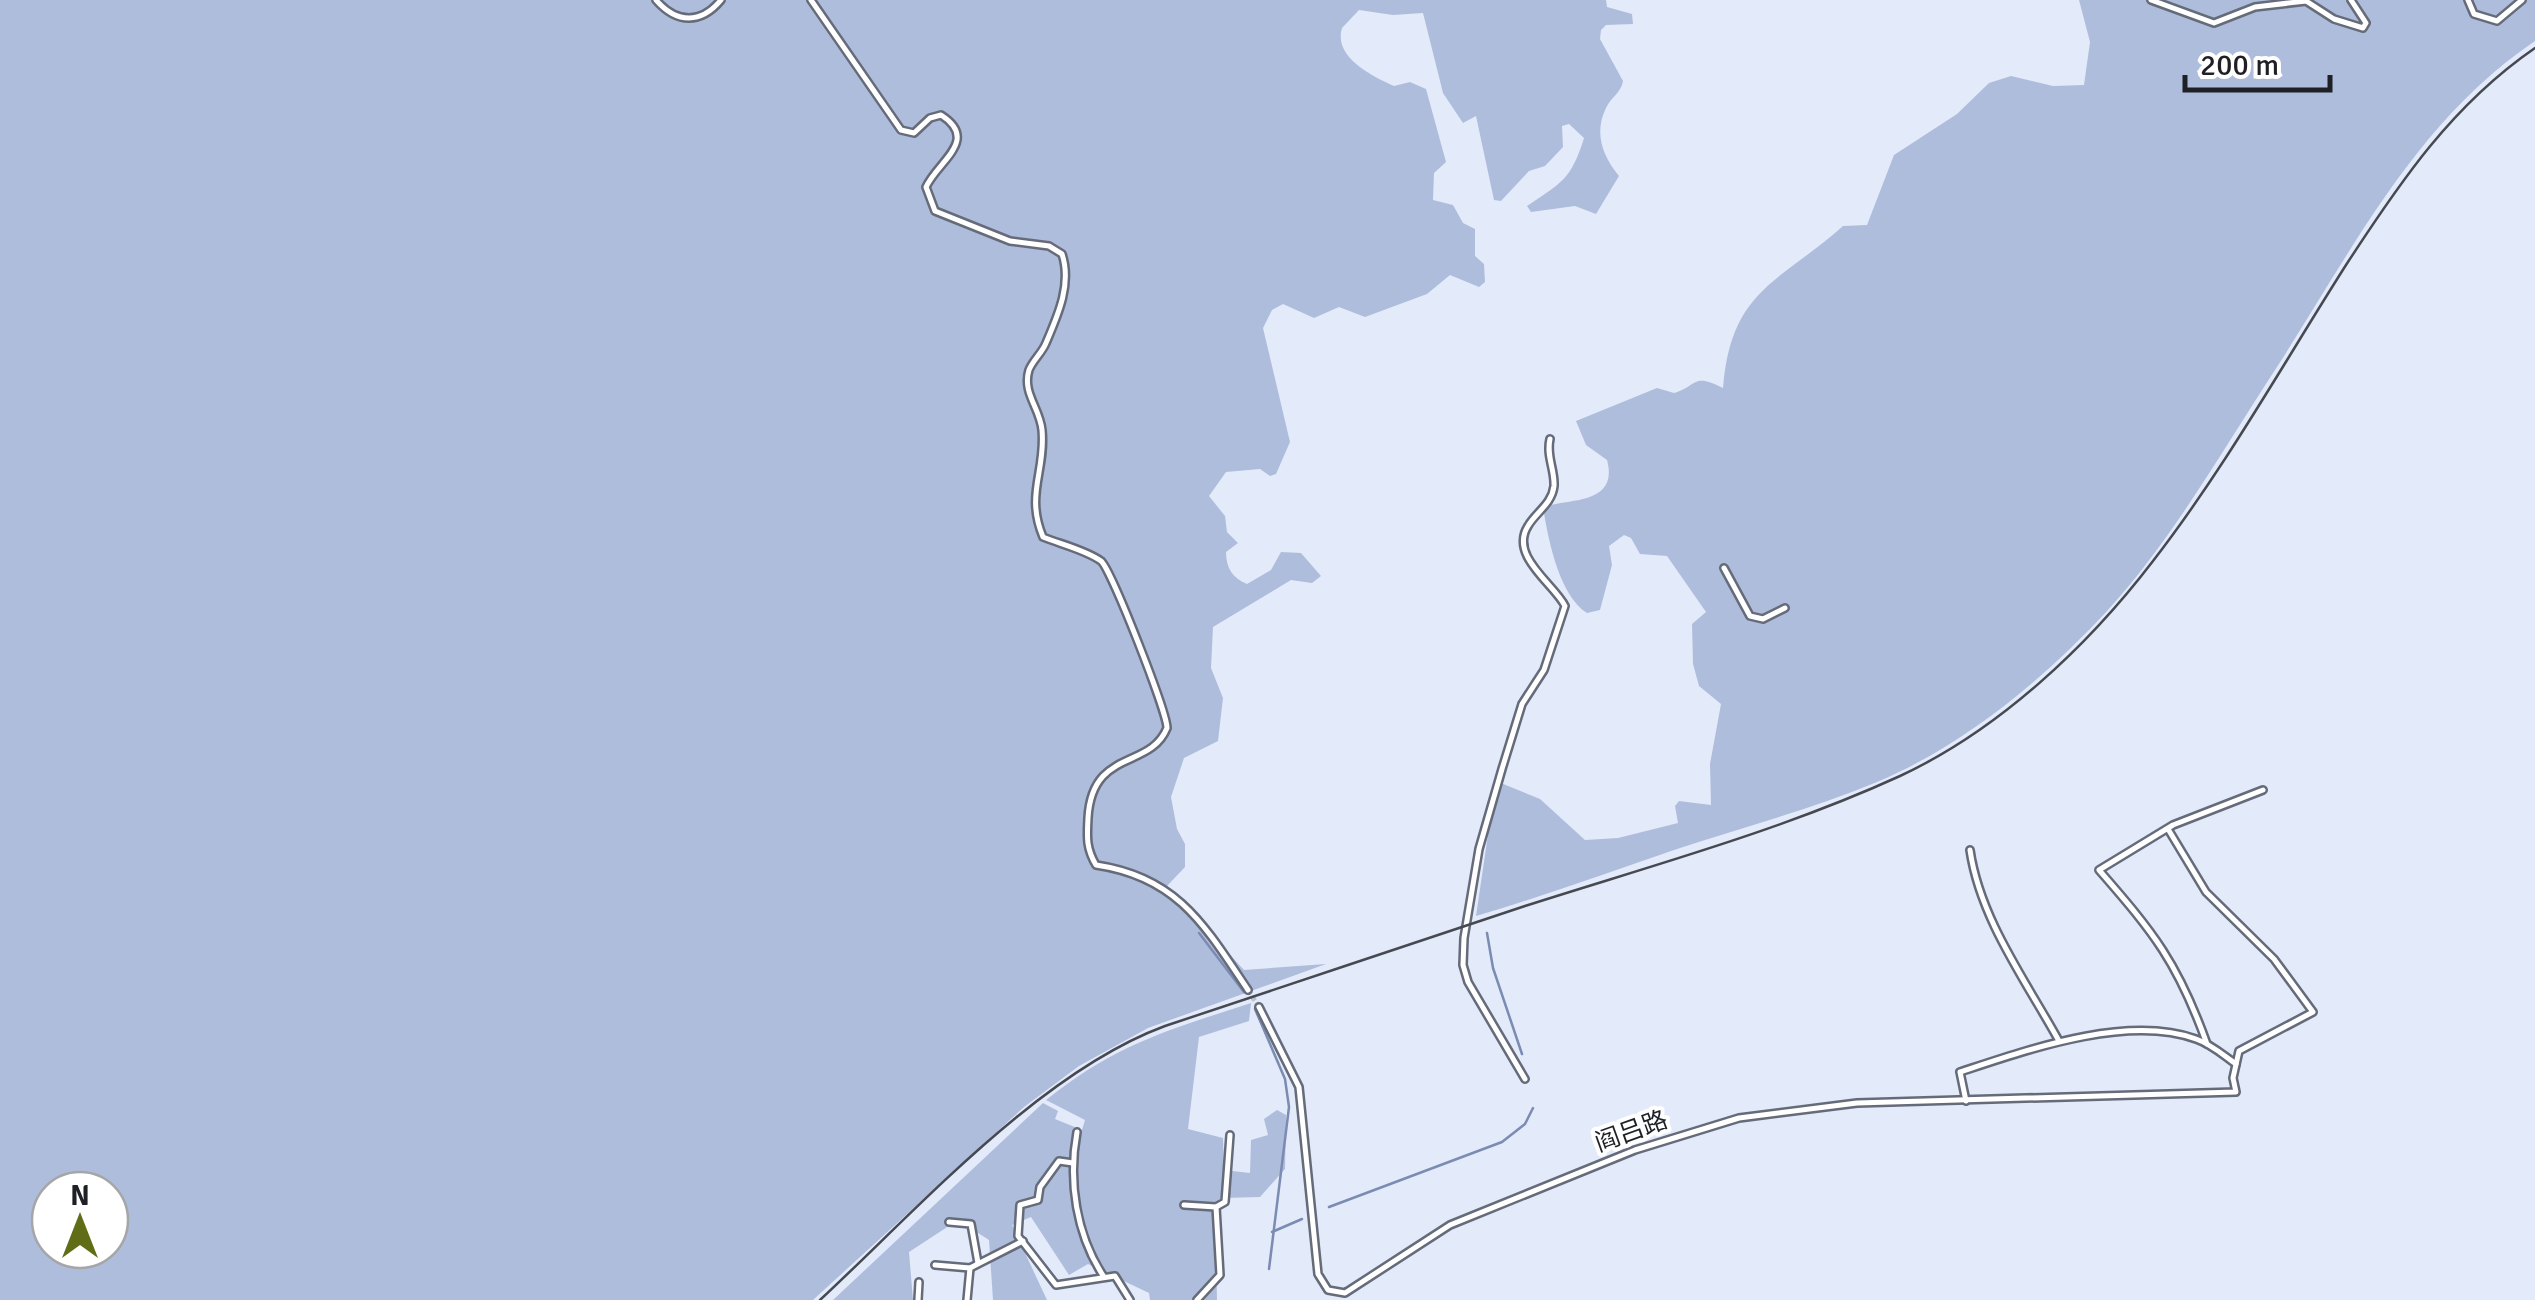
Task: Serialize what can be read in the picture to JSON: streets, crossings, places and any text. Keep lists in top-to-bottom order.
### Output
{
  "streets": {
    "street": ["阎吕路"]
  },
  "scale_bar": "200 m",
  "north": "top"
}
